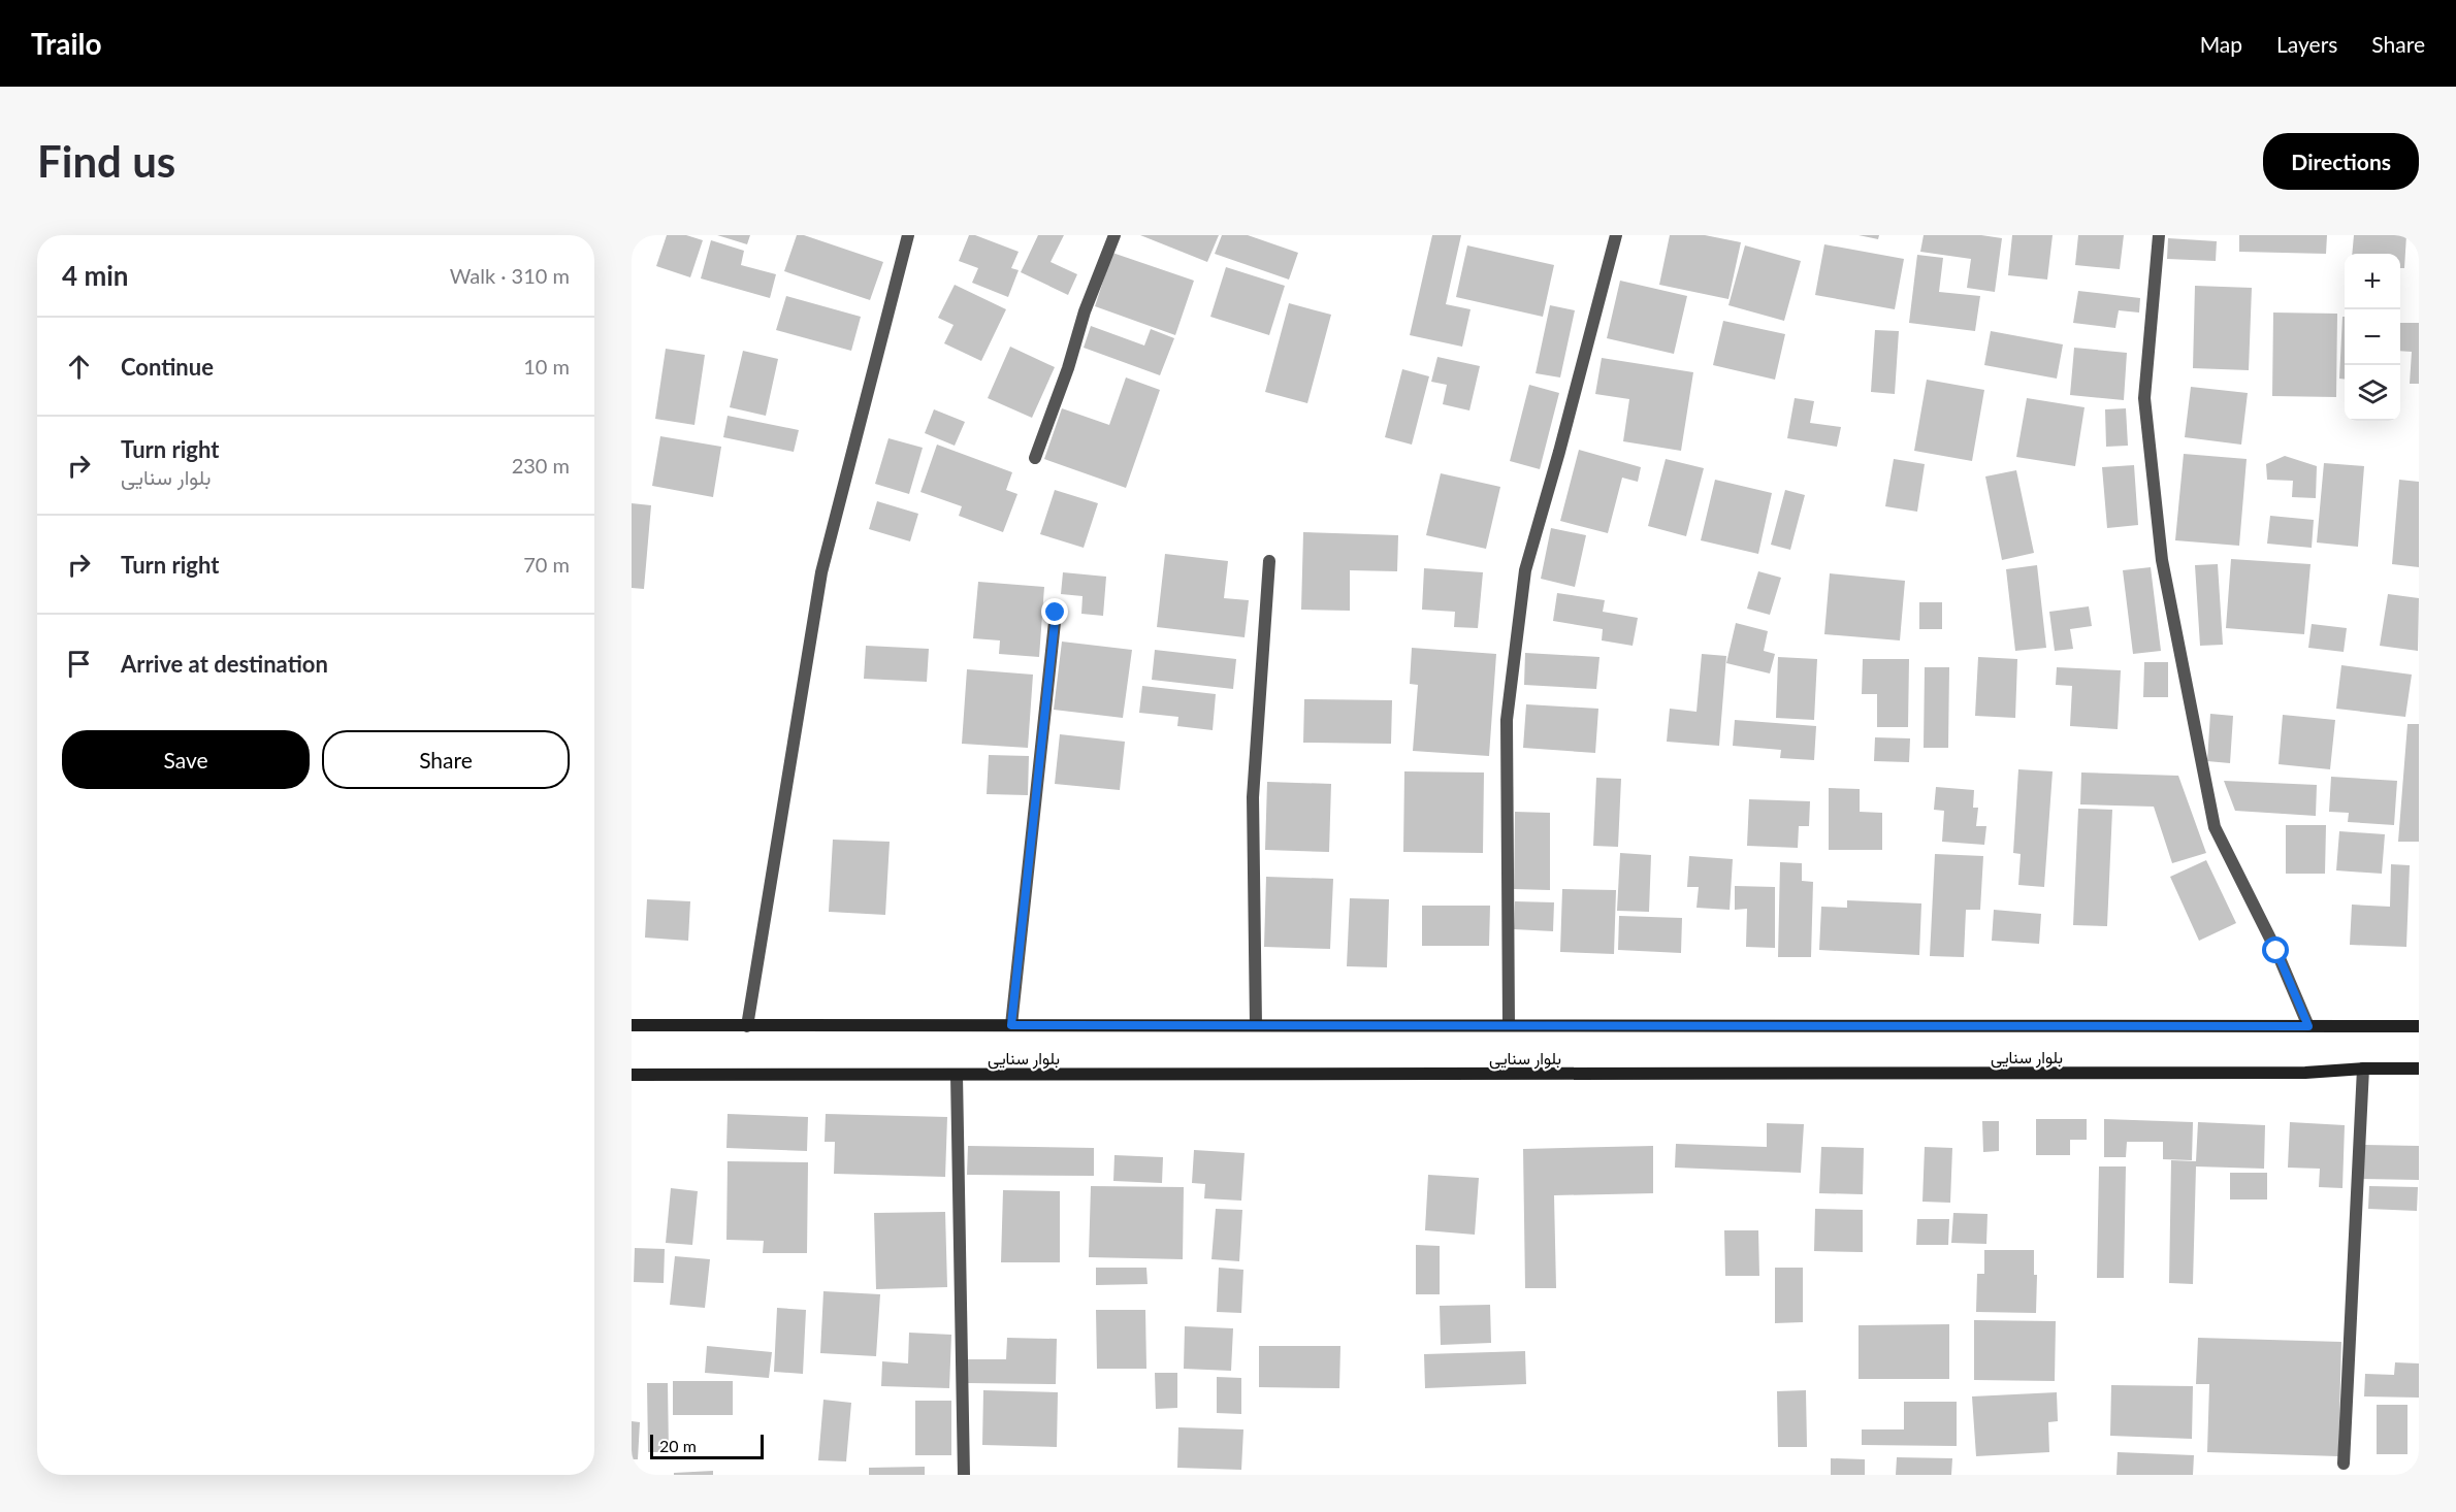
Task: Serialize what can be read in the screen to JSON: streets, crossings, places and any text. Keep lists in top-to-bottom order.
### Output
{
  "streets": {
    "main road": ["بلوار سنایی"]
  },
  "scale_bar": "20 m",
  "page": {
    "header": "Trailo",
    "nav": ["Map", "Layers", "Share"],
    "buttons": [
      "Directions",
      ["Save", "Share"]
    ],
    "title": "Find us",
    "heading": ["4 min", "Walk · 310 m"],
    "map_buttons": ["+", "−"],
    "list": [
      ["Continue", "10 m"],
      ["Turn right", "بلوار سنایی", "230 m"],
      ["Turn right", "70 m"],
      "Arrive at destination"
    ],
    "scale": "20 m"
  }
}
